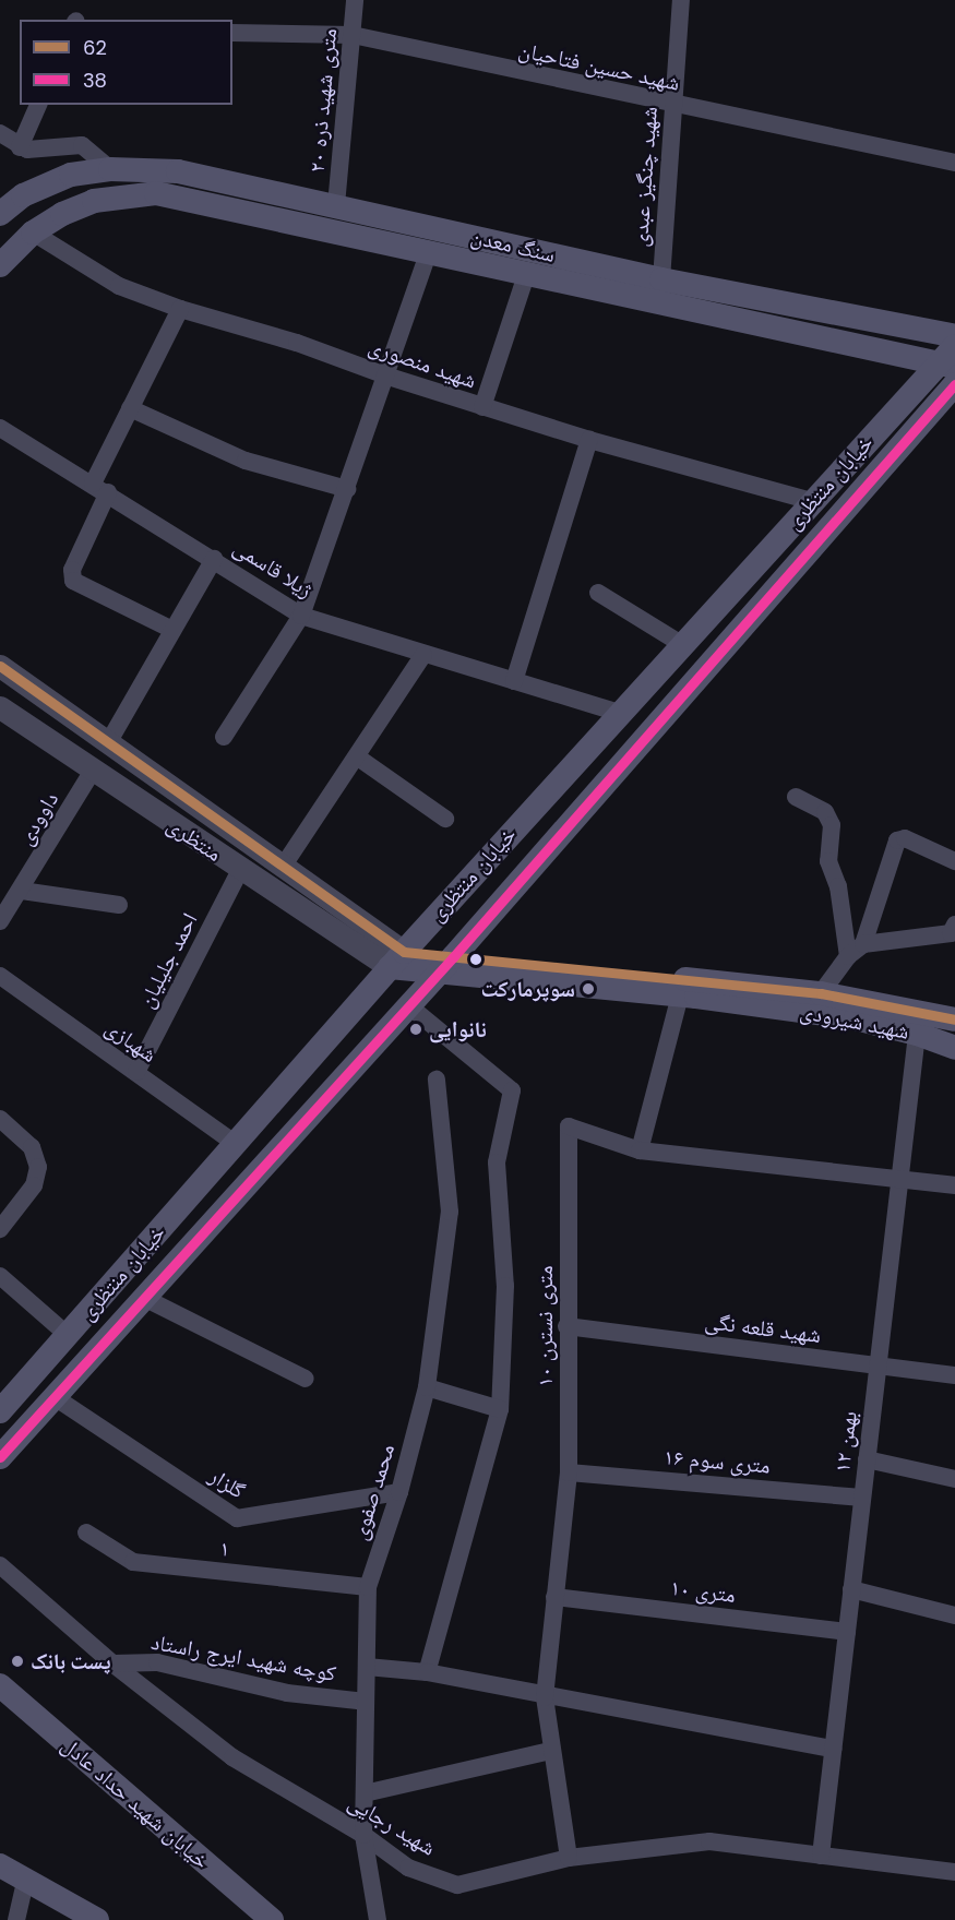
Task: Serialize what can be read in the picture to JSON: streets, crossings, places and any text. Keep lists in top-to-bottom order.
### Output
{
  "streets": {
    "main road": [
      "سنگ معدن",
      "خیابان منتظری",
      "شهید شیرودی",
      "خیابان شهید حداد عادل"
    ],
    "street": [
      "شهید حسین فتاحیان",
      "۲۰ متری شهید ذره",
      "شهید چنگیز عبدی",
      "شهید منصوری",
      "ژیلا قاسمی",
      "داوودی",
      "منتظری",
      "احمد جلیلیان",
      "شهبازی",
      "۱۰ متری نسترن",
      "شهید قلعه نگی",
      "۱۲ بهمن",
      "۱۶ متری سوم",
      "گلزار",
      "محمد صفوی",
      "۱",
      "۱۰ متری",
      "کوچه شهید ایرج راستاد",
      "شهید رجایی"
    ]
  },
  "crossings": [
    ["شهید حسین فتاحیان", "۲۰ متری شهید ذره"],
    ["شهید حسین فتاحیان", "شهید چنگیز عبدی"],
    ["۲۰ متری شهید ذره", "سنگ معدن"],
    ["شهید چنگیز عبدی", "سنگ معدن"],
    ["سنگ معدن", "شهید منصوری"],
    ["سنگ معدن", "خیابان منتظری"],
    ["شهید منصوری", "خیابان منتظری"],
    ["خیابان منتظری", "ژیلا قاسمی"],
    ["خیابان منتظری", "منتظری"],
    ["خیابان منتظری", "شهید شیرودی"],
    ["خیابان منتظری", "شهبازی"],
    ["خیابان منتظری", "گلزار"],
    ["داوودی", "منتظری"],
    ["منتظری", "احمد جلیلیان"],
    ["احمد جلیلیان", "شهبازی"],
    ["شهید شیرودی", "۱۲ بهمن"],
    ["۱۰ متری نسترن", "شهید قلعه نگی"],
    ["۱۰ متری نسترن", "۱۲ بهمن"],
    ["۱۰ متری نسترن", "۱۶ متری سوم"],
    ["۱۰ متری نسترن", "۱۰ متری"],
    ["۱۰ متری نسترن", "شهید رجایی"],
    ["شهید قلعه نگی", "۱۲ بهمن"],
    ["۱۲ بهمن", "۱۶ متری سوم"],
    ["۱۲ بهمن", "۱۰ متری"],
    ["۱۲ بهمن", "شهید رجایی"],
    ["گلزار", "محمد صفوی"],
    ["محمد صفوی", "۱"],
    ["محمد صفوی", "کوچه شهید ایرج راستاد"],
    ["محمد صفوی", "شهید رجایی"],
    ["کوچه شهید ایرج راستاد", "شهید رجایی"]
  ],
  "places": ["سوپرمارکت", "نانوایی", "پست بانک"],
  "lines": ["transit line 38", "transit line 62"],
  "legend": ["62", "38"]
}
